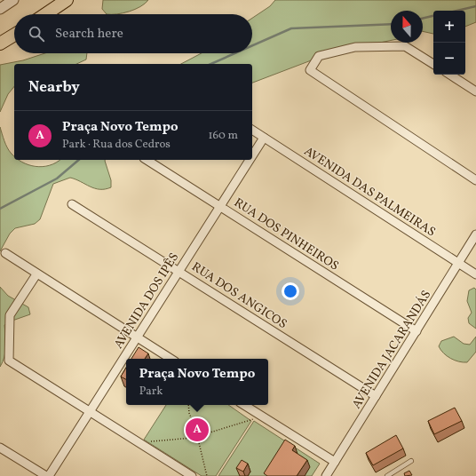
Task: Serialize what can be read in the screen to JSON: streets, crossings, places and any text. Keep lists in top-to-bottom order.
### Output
{
  "streets": {
    "street": [
      "AVENIDA DAS PALMEIRAS",
      "RUA DOS PINHEIROS",
      "RUA DOS ANGICOS",
      "AVENIDA DOS IPÊS",
      "AVENIDA JACARANDÁS"
    ]
  },
  "crossings": [
    ["AVENIDA DAS PALMEIRAS", "AVENIDA DOS IPÊS"],
    ["AVENIDA DAS PALMEIRAS", "AVENIDA JACARANDÁS"],
    ["RUA DOS PINHEIROS", "AVENIDA DOS IPÊS"],
    ["RUA DOS PINHEIROS", "AVENIDA JACARANDÁS"],
    ["RUA DOS ANGICOS", "AVENIDA DOS IPÊS"],
    ["RUA DOS ANGICOS", "AVENIDA JACARANDÁS"]
  ],
  "north": "top",
  "page": {
    "map_buttons": ["+", "−"],
    "search": "Search here",
    "heading": "Nearby",
    "list": [
      {
        "mark": "A",
        "name": "Praça Novo Tempo",
        "note": "Park · Rua dos Cedros",
        "value": "160 m"
      }
    ],
    "popup": ["Praça Novo Tempo", "Park"],
    "pins": "A"
  }
}
